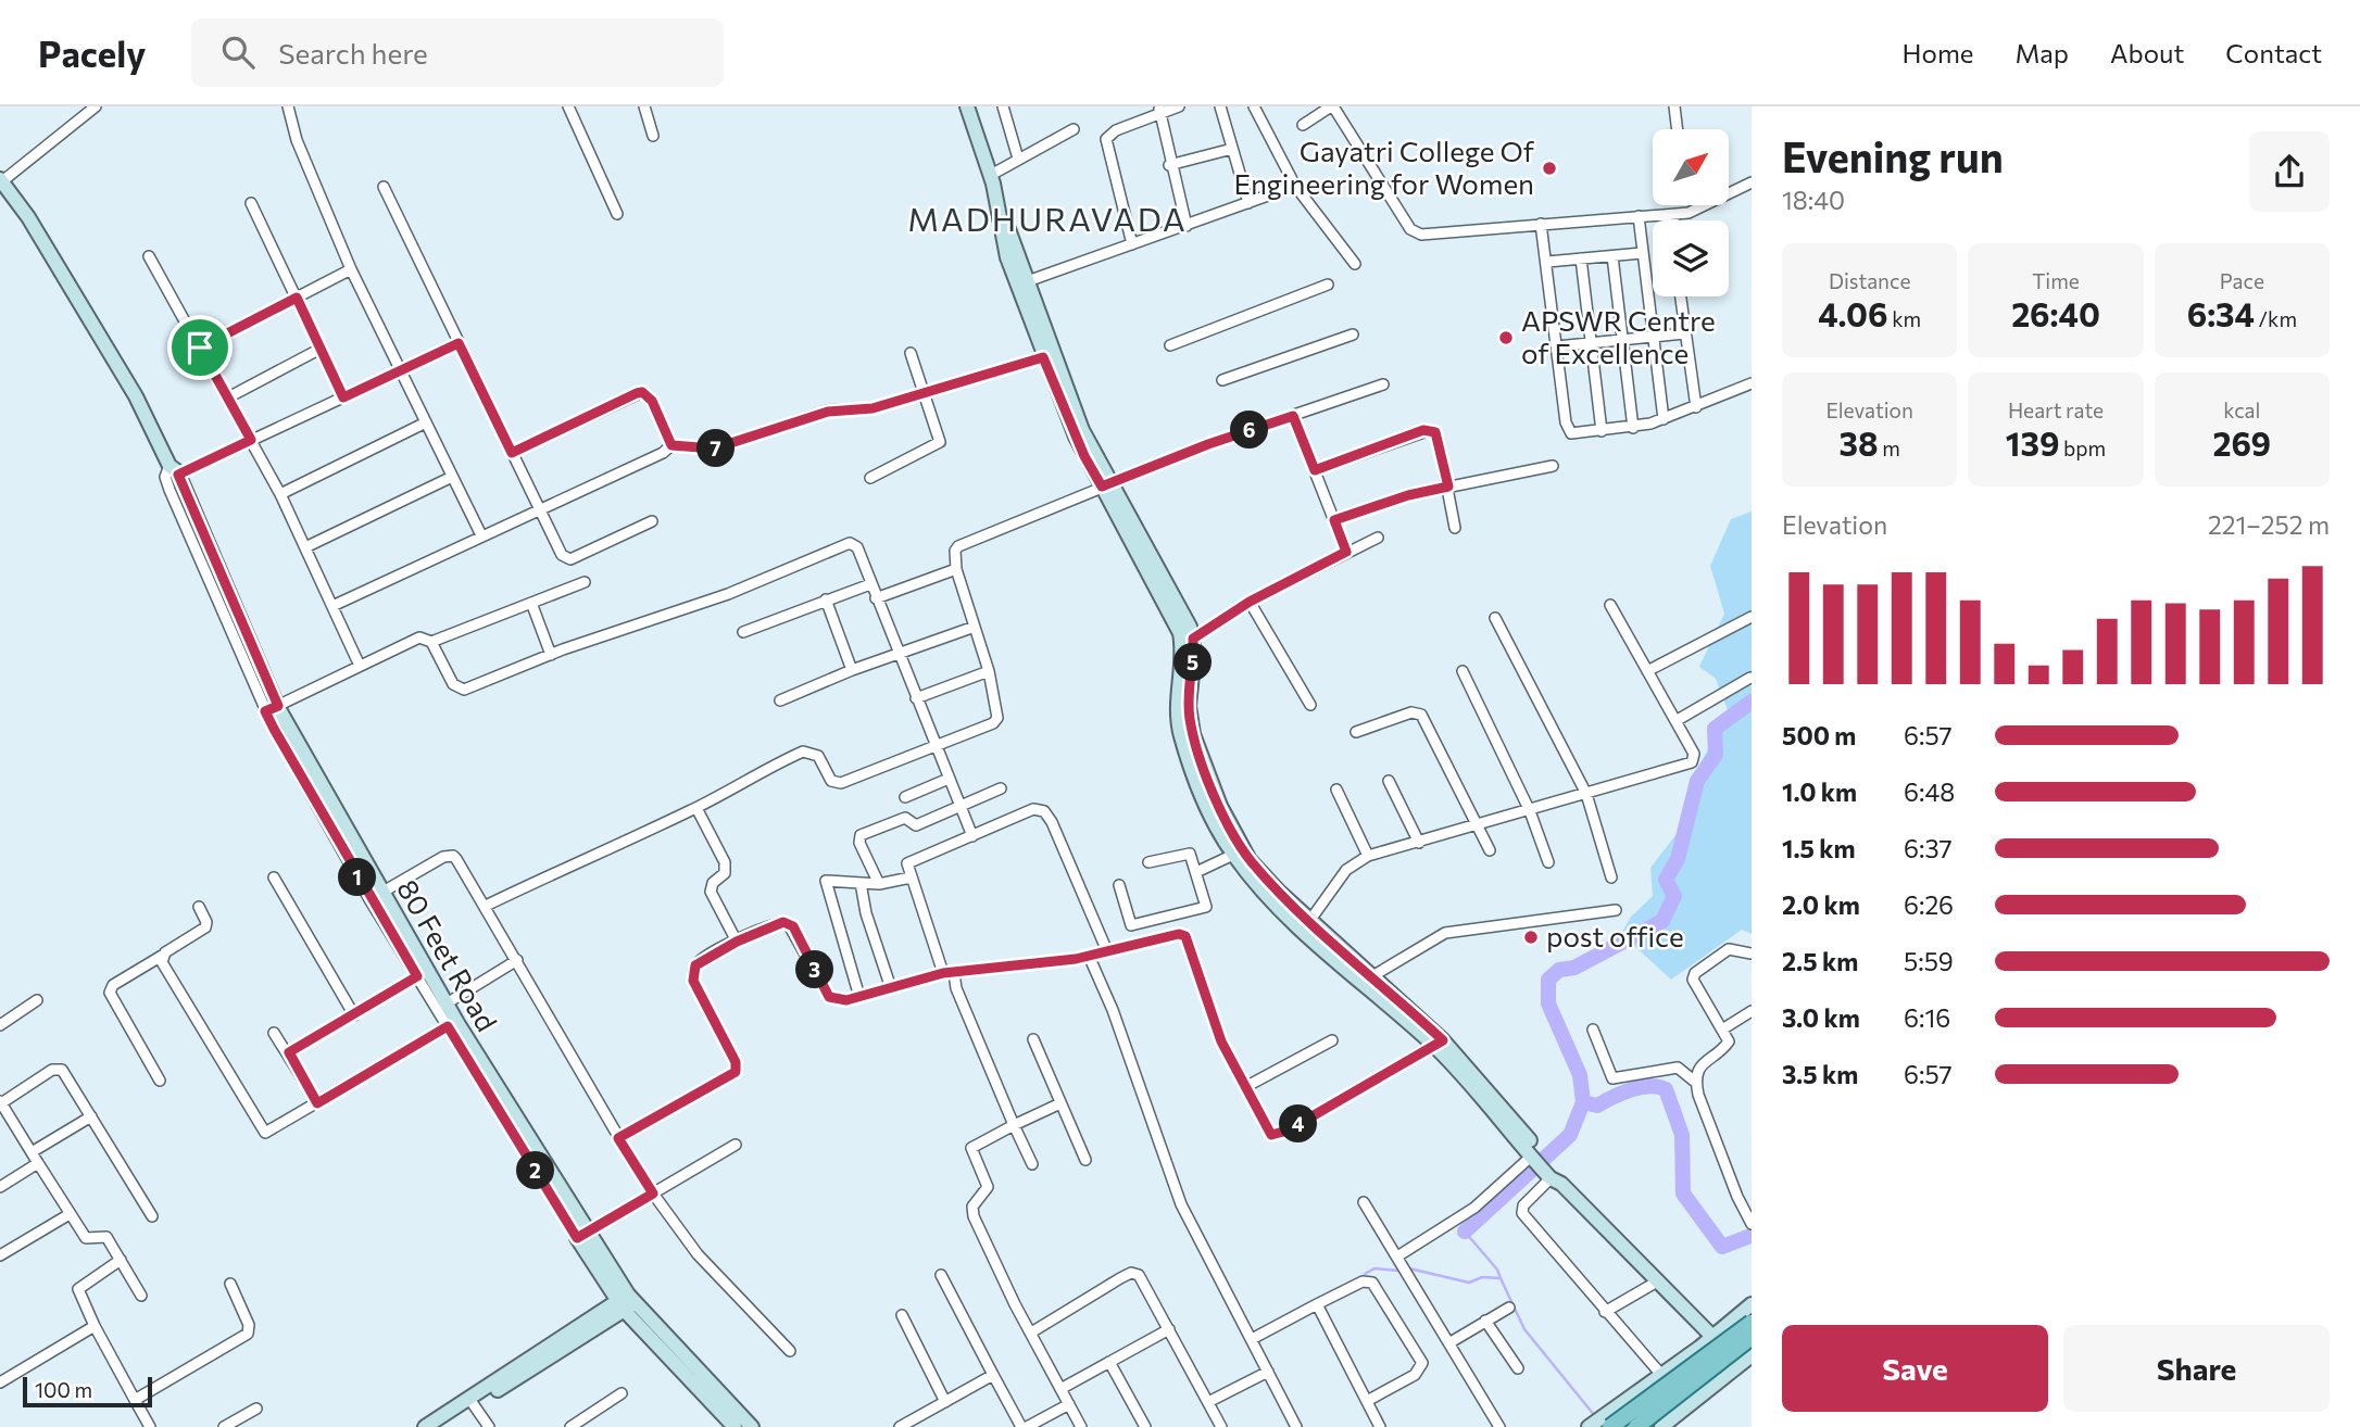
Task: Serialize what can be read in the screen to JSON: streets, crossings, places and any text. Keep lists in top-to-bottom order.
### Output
{
  "streets": {
    "street": ["80 Feet Road"]
  },
  "districts": ["MADHURAVADA"],
  "places": ["Gayatri College Of Engineering for Women", "APSWR Centre of Excellence", "post office"],
  "scale_bar": "100 m",
  "north": "top right",
  "page": {
    "header": "Pacely",
    "search": "Search here",
    "nav": [
      "Home",
      "Map",
      "About",
      "Contact"
    ],
    "heading": ["Evening run", "18:40"],
    "stats": [
      ["Distance", "4.06 km"],
      ["Time", "26:40"],
      ["Pace", "6:34 /km"],
      ["Elevation", "38 m"],
      ["Heart rate", "139 bpm"],
      ["kcal", "269"]
    ],
    "pins": [
      "6",
      "7",
      "5",
      "1",
      "3",
      "4",
      "2"
    ],
    "chart": ["Elevation", "221–252 m"],
    "list": [
      {
        "name": "500 m",
        "note": "6:57"
      },
      {
        "name": "1.0 km",
        "note": "6:48"
      },
      {
        "name": "1.5 km",
        "note": "6:37"
      },
      {
        "name": "2.0 km",
        "note": "6:26"
      },
      {
        "name": "2.5 km",
        "note": "5:59"
      },
      {
        "name": "3.0 km",
        "note": "6:16"
      },
      {
        "name": "3.5 km",
        "note": "6:57"
      }
    ],
    "buttons": ["Save", "Share"],
    "scale": "100 m"
  }
}
